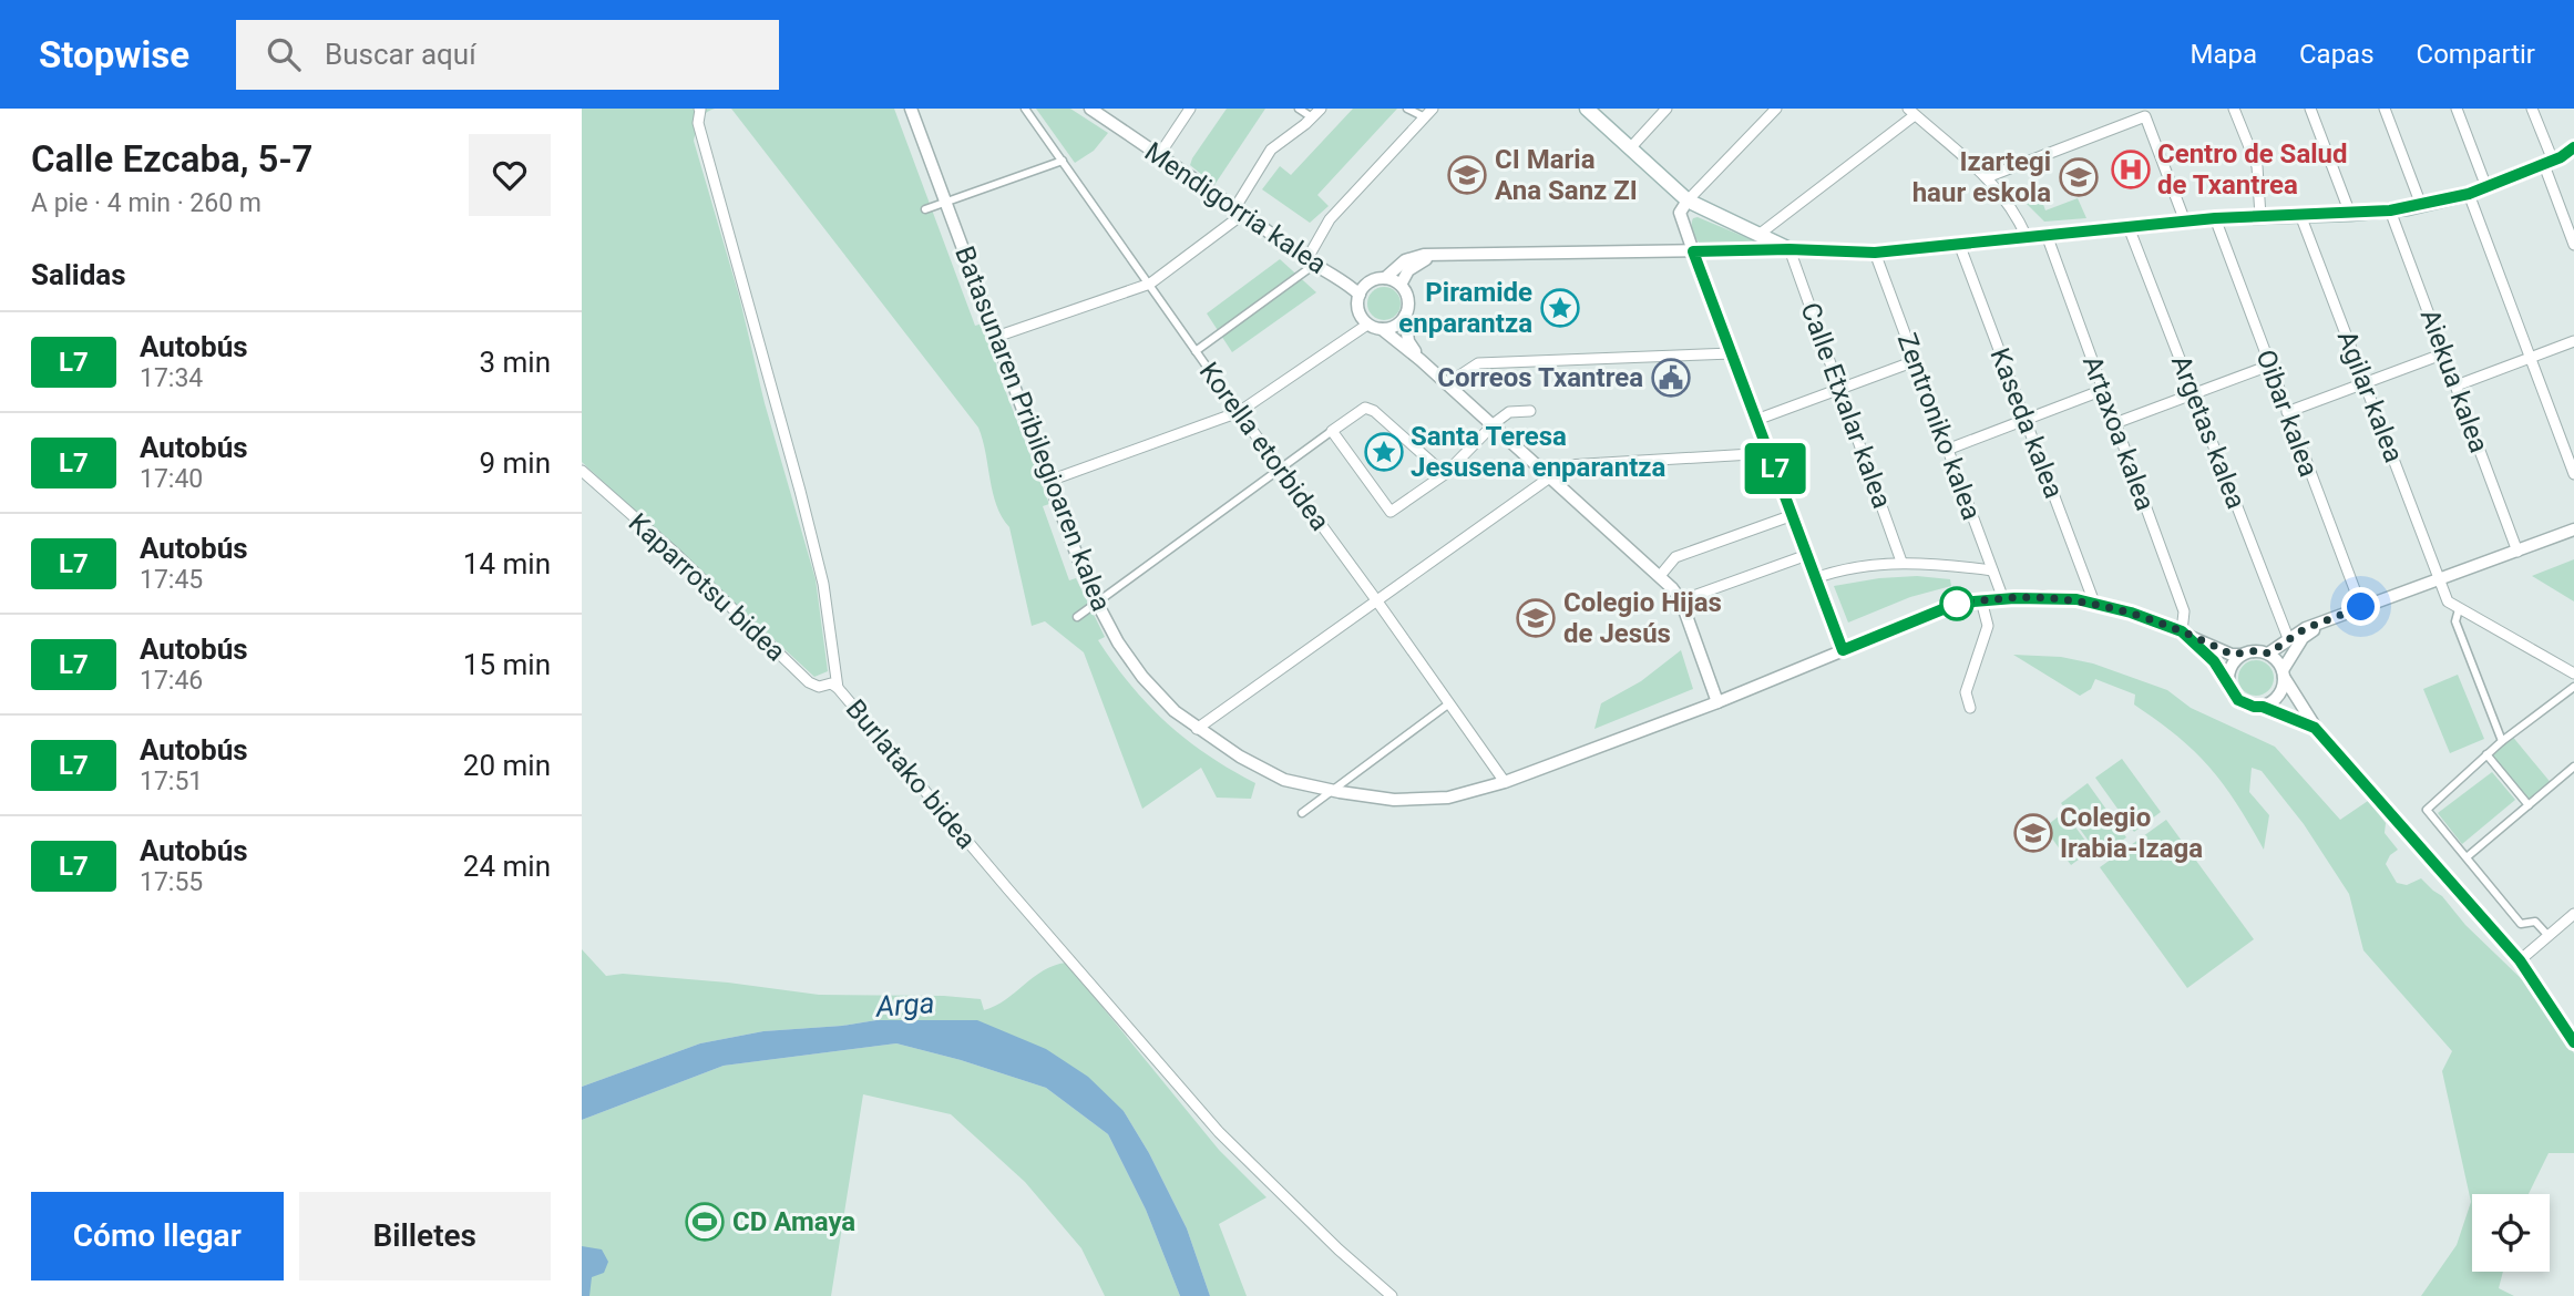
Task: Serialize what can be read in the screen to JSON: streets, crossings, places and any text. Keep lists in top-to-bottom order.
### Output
{
  "streets": {
    "street": [
      "Mendigorria kalea",
      "Aiekua kalea",
      "Agilar kalea",
      "Calle Etxalar kalea",
      "Oibar kalea",
      "Kaseda kalea",
      "Zentroniko kalea",
      "Batasunaren Pribilegioaren kalea",
      "Argetas kalea",
      "Artaxoa kalea",
      "Korella etorbidea",
      "Kaparrotsu bidea",
      "Burlatako bidea"
    ]
  },
  "crossings": [
    ["Kaseda kalea", "Batasunaren Pribilegioaren kalea"],
    ["Zentroniko kalea", "Batasunaren Pribilegioaren kalea"],
    ["Batasunaren Pribilegioaren kalea", "Artaxoa kalea"],
    ["Batasunaren Pribilegioaren kalea", "Korella etorbidea"],
    ["Kaparrotsu bidea", "Burlatako bidea"]
  ],
  "water": ["Arga"],
  "places": {
    "hospital": ["Centro de Salud de Txantrea"],
    "school or university": [
      "CI Maria Ana Sanz ZI",
      "Izartegi haur eskola",
      "Colegio Hijas de Jesús",
      "Colegio Irabia-Izaga"
    ],
    "place": ["Piramide enparantza", "Santa Teresa Jesusena enparantza"],
    "public building": ["Correos Txantrea"],
    "sports": ["CD Amaya"]
  },
  "lines": ["bus line L7"],
  "page": {
    "header": "Stopwise",
    "search": "Buscar aquí",
    "nav": ["Mapa", "Capas", "Compartir"],
    "heading": [
      ["Calle Ezcaba, 5-7", "A pie · 4 min · 260 m"],
      "Salidas"
    ],
    "on_map": "L7",
    "list": [
      {
        "mark": "L7",
        "name": "Autobús",
        "note": "17:34",
        "value": "3 min"
      },
      {
        "mark": "L7",
        "name": "Autobús",
        "note": "17:40",
        "value": "9 min"
      },
      {
        "mark": "L7",
        "name": "Autobús",
        "note": "17:45",
        "value": "14 min"
      },
      {
        "mark": "L7",
        "name": "Autobús",
        "note": "17:46",
        "value": "15 min"
      },
      {
        "mark": "L7",
        "name": "Autobús",
        "note": "17:51",
        "value": "20 min"
      },
      {
        "mark": "L7",
        "name": "Autobús",
        "note": "17:55",
        "value": "24 min"
      }
    ],
    "buttons": ["Cómo llegar", "Billetes"]
  }
}
